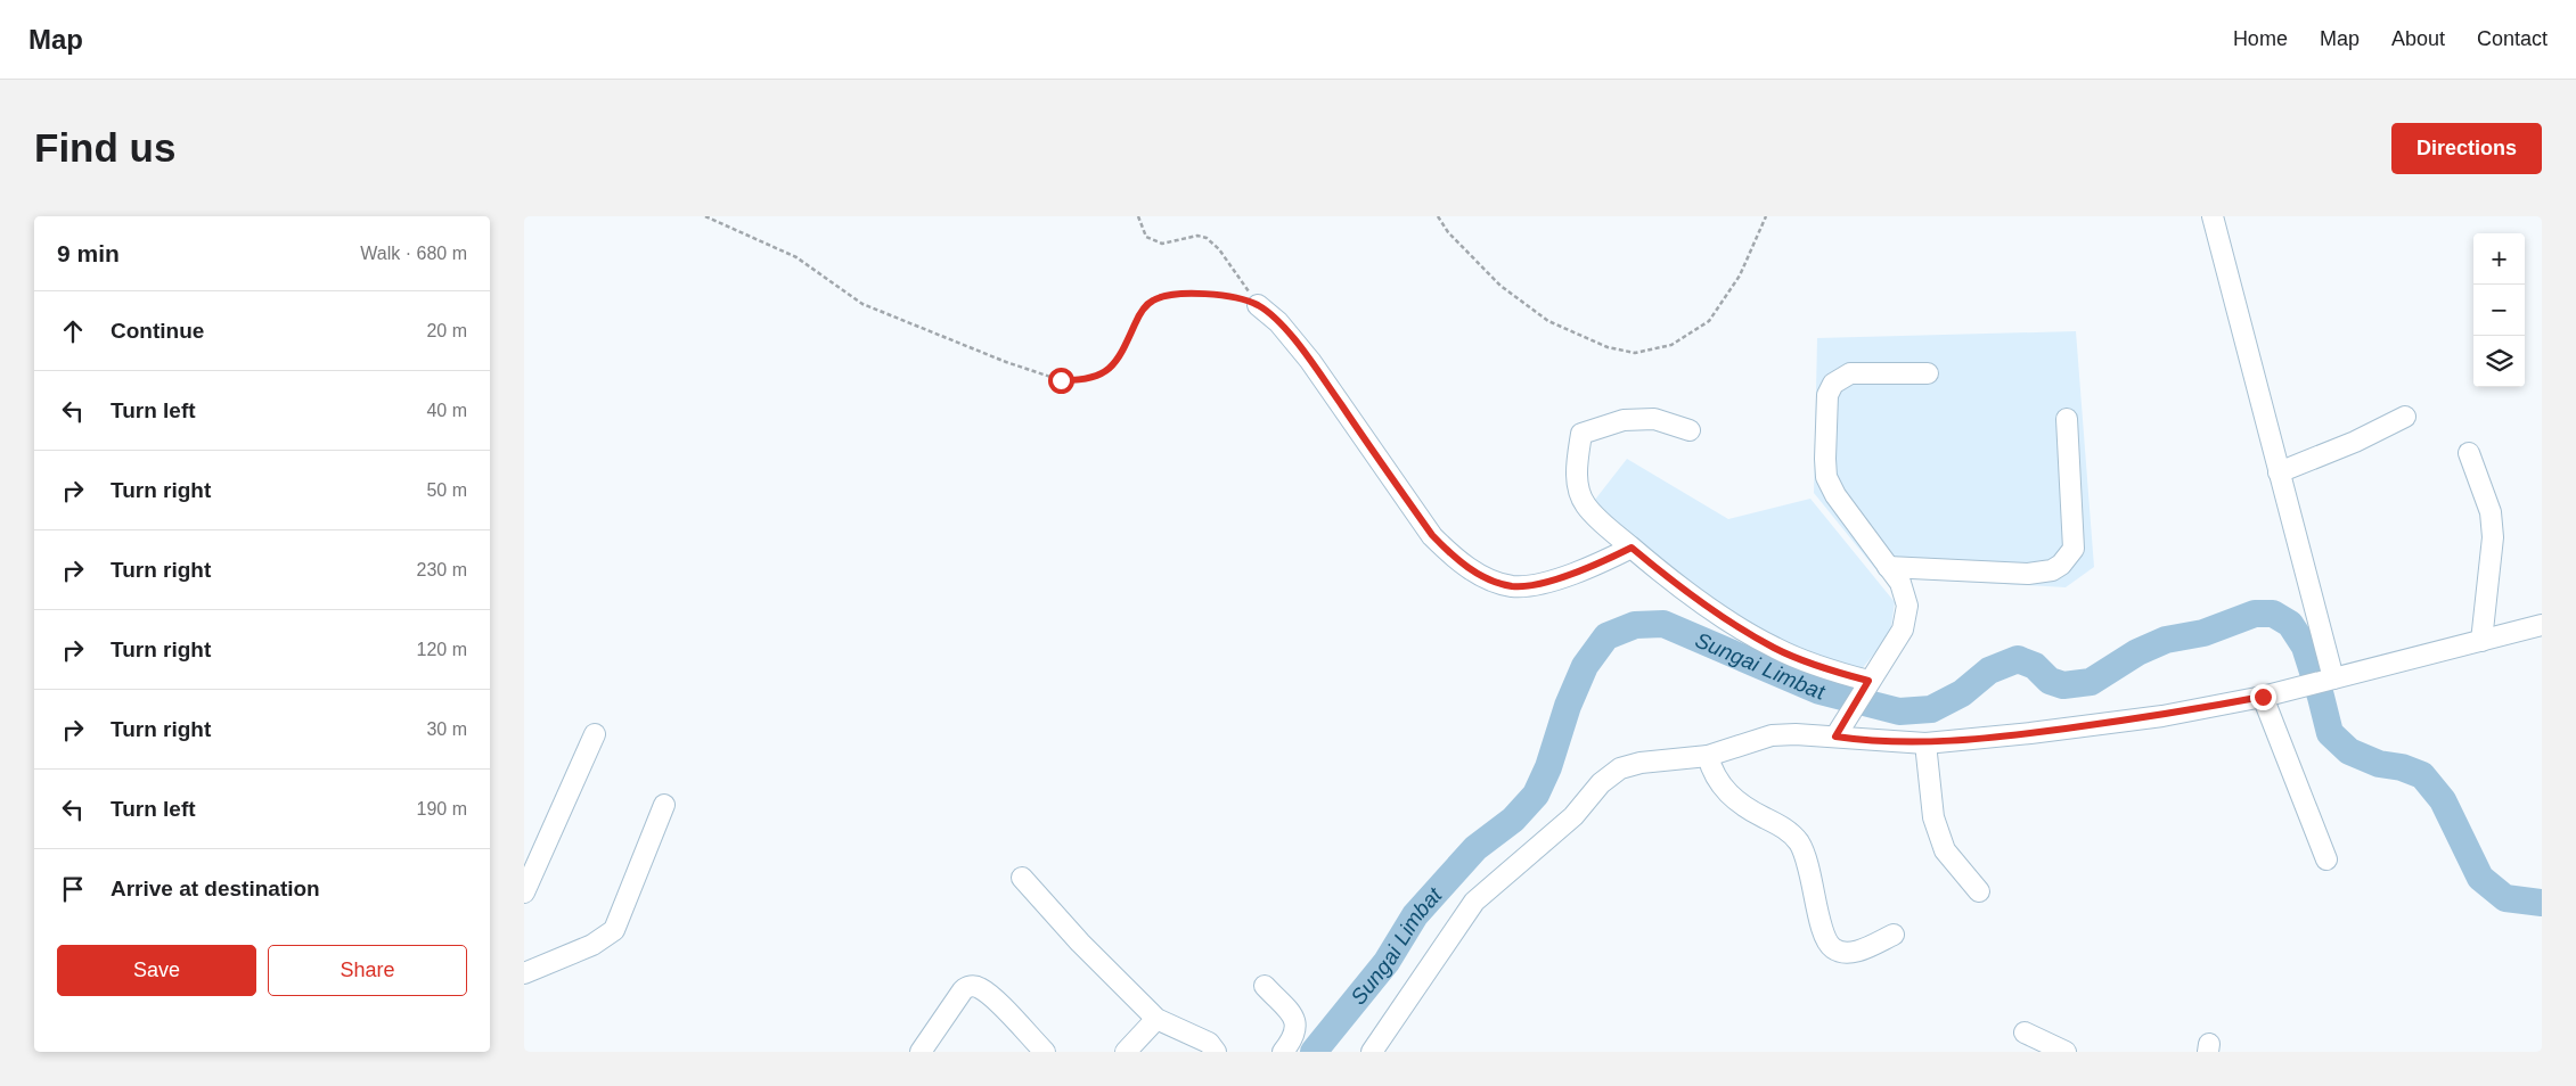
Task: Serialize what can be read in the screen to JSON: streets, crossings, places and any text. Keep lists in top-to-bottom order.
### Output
{
  "water": ["Sungai Limbat"],
  "page": {
    "header": "Map",
    "nav": [
      "Home",
      "Map",
      "About",
      "Contact"
    ],
    "buttons": [
      "Directions",
      ["Save", "Share"]
    ],
    "title": "Find us",
    "heading": ["9 min", "Walk · 680 m"],
    "map_buttons": ["+", "−"],
    "list": [
      ["Continue", "20 m"],
      ["Turn left", "40 m"],
      ["Turn right", "50 m"],
      ["Turn right", "230 m"],
      ["Turn right", "120 m"],
      ["Turn right", "30 m"],
      ["Turn left", "190 m"],
      "Arrive at destination"
    ]
  }
}
